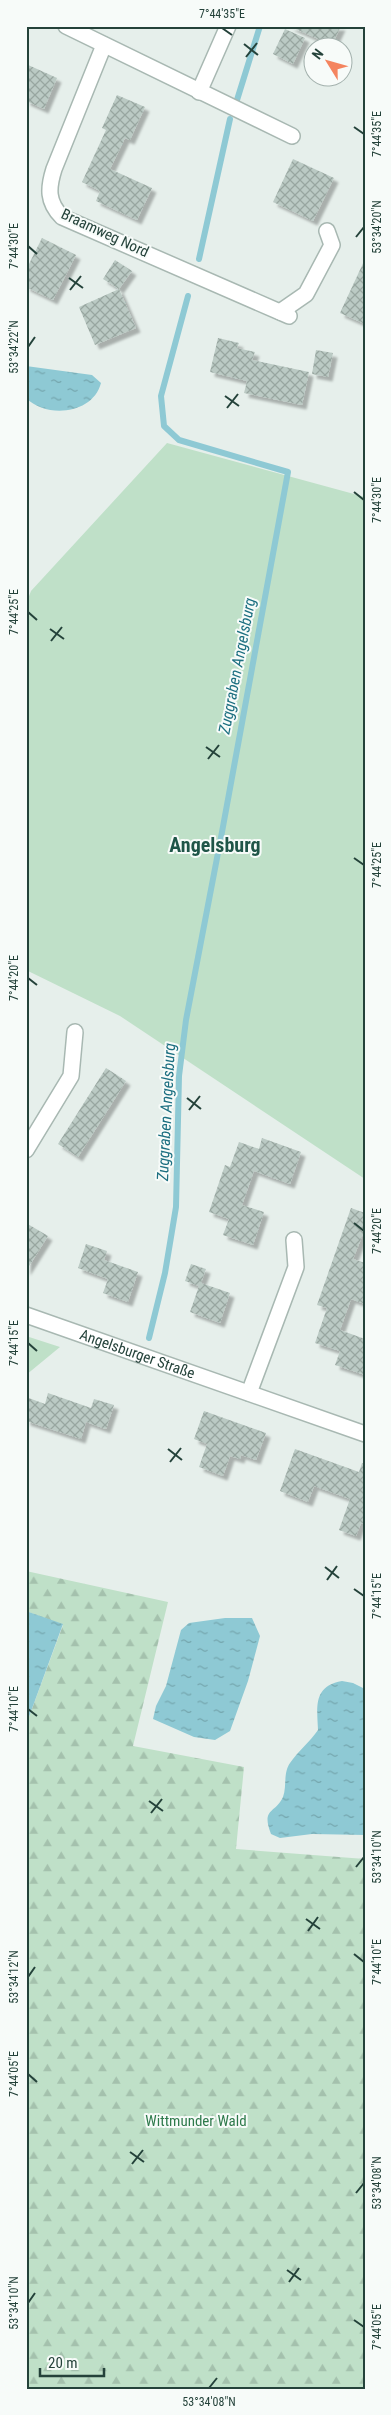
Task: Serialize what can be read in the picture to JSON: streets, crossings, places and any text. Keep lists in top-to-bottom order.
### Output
{
  "streets": {
    "street": ["Braamweg Nord", "Angelsburger Straße"]
  },
  "districts": ["Angelsburg"],
  "water": ["Zuggraben Angelsburg"],
  "parks": ["Wittmunder Wald"],
  "scale_bar": "20 m",
  "north": "top left",
  "coordinates": [
    "7°44'35\"E",
    "53°34'20\"N",
    "7°44'30\"E",
    "53°34'22\"N",
    "7°44'25\"E",
    "7°44'20\"E",
    "7°44'15\"E",
    "7°44'10\"E",
    "53°34'10\"N",
    "53°34'12\"N",
    "7°44'05\"E",
    "53°34'08\"N"
  ]
}
